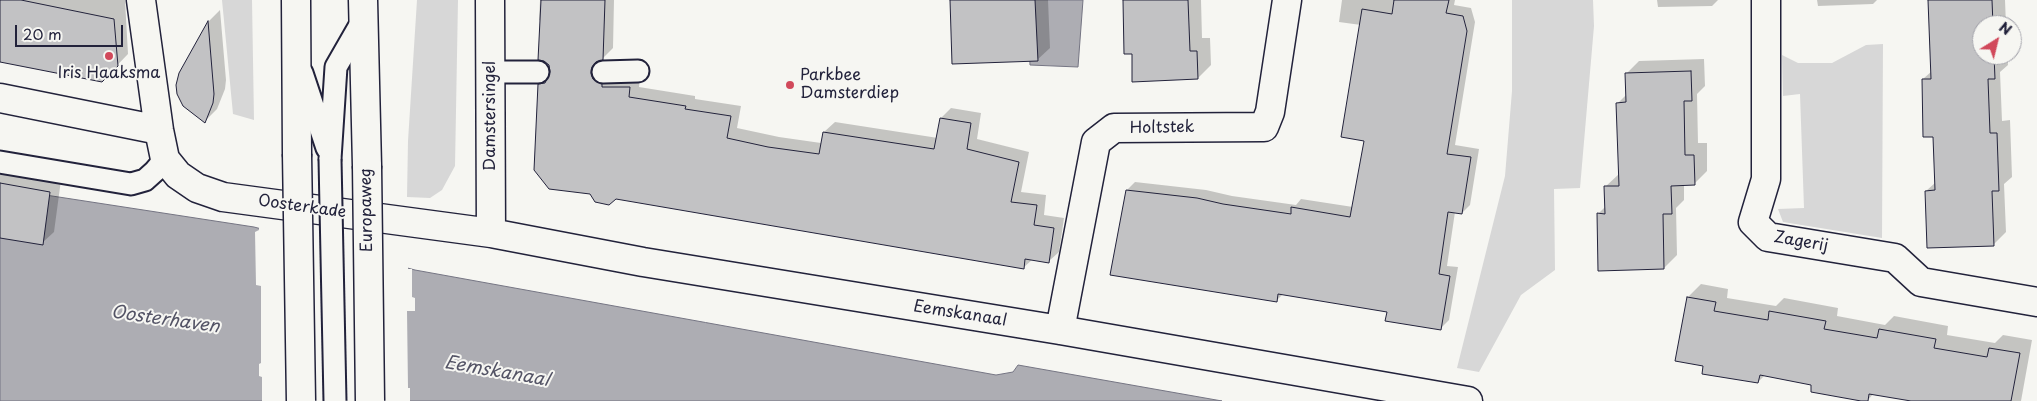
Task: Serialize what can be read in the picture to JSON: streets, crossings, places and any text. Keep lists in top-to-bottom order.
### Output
{
  "streets": {
    "street": [
      "Damstersingel",
      "Holtstek",
      "Oosterkade",
      "Europaweg",
      "Zagerij",
      "Eemskanaal"
    ]
  },
  "crossings": [
    ["Damstersingel", "Eemskanaal"],
    ["Holtstek", "Eemskanaal"],
    ["Oosterkade", "Eemskanaal"]
  ],
  "water": ["Oosterhaven", "Eemskanaal"],
  "places": ["Iris Haaksma", "Parkbee Damsterdiep"],
  "scale_bar": "20 m",
  "north": "top right"
}
